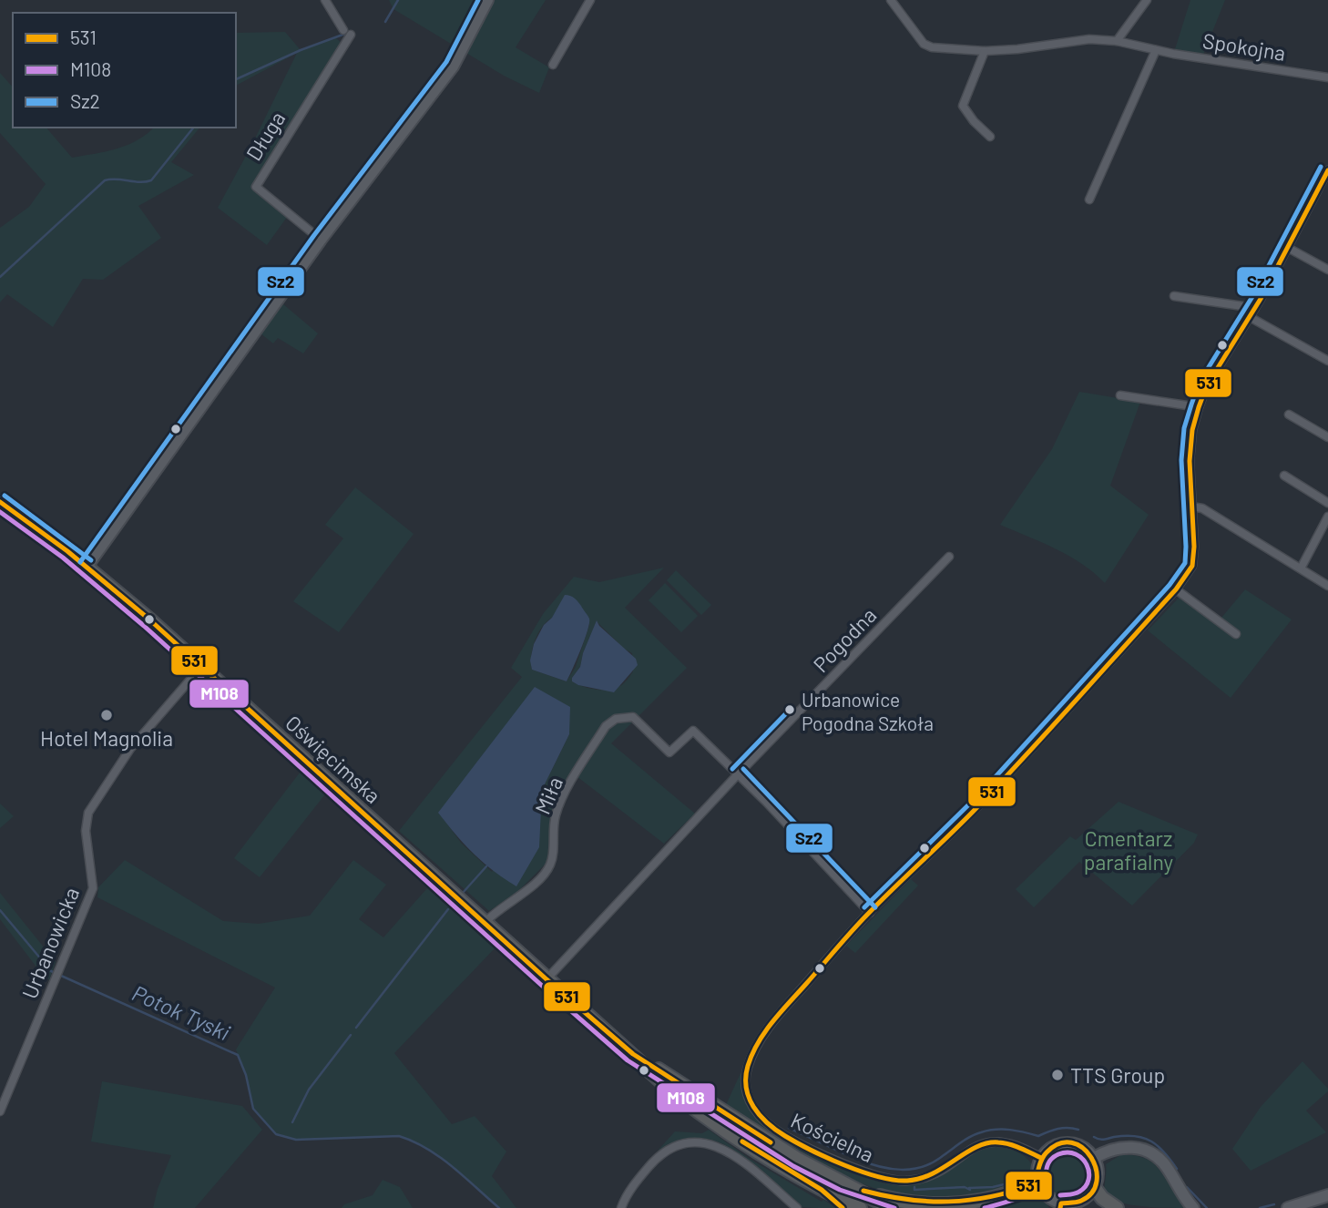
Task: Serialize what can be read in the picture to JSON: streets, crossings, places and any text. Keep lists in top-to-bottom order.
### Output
{
  "streets": {
    "highway": ["Oświęcimska"],
    "street": [
      "Spokojna",
      "Długa",
      "Pogodna",
      "Miła",
      "Urbanowicka",
      "Kościelna"
    ]
  },
  "crossings": [
    ["Pogodna", "Oświęcimska"],
    ["Pogodna", "Miła"],
    ["Oświęcimska", "Miła"],
    ["Oświęcimska", "Urbanowicka"]
  ],
  "water": ["Potok Tyski"],
  "parks": ["Cmentarz parafialny"],
  "places": ["Urbanowice Pogodna Szkoła", "Hotel Magnolia", "TTS Group"],
  "lines": ["transit line Sz2", "transit line 531", "transit line M108"],
  "legend": ["531", "M108", "Sz2"]
}
